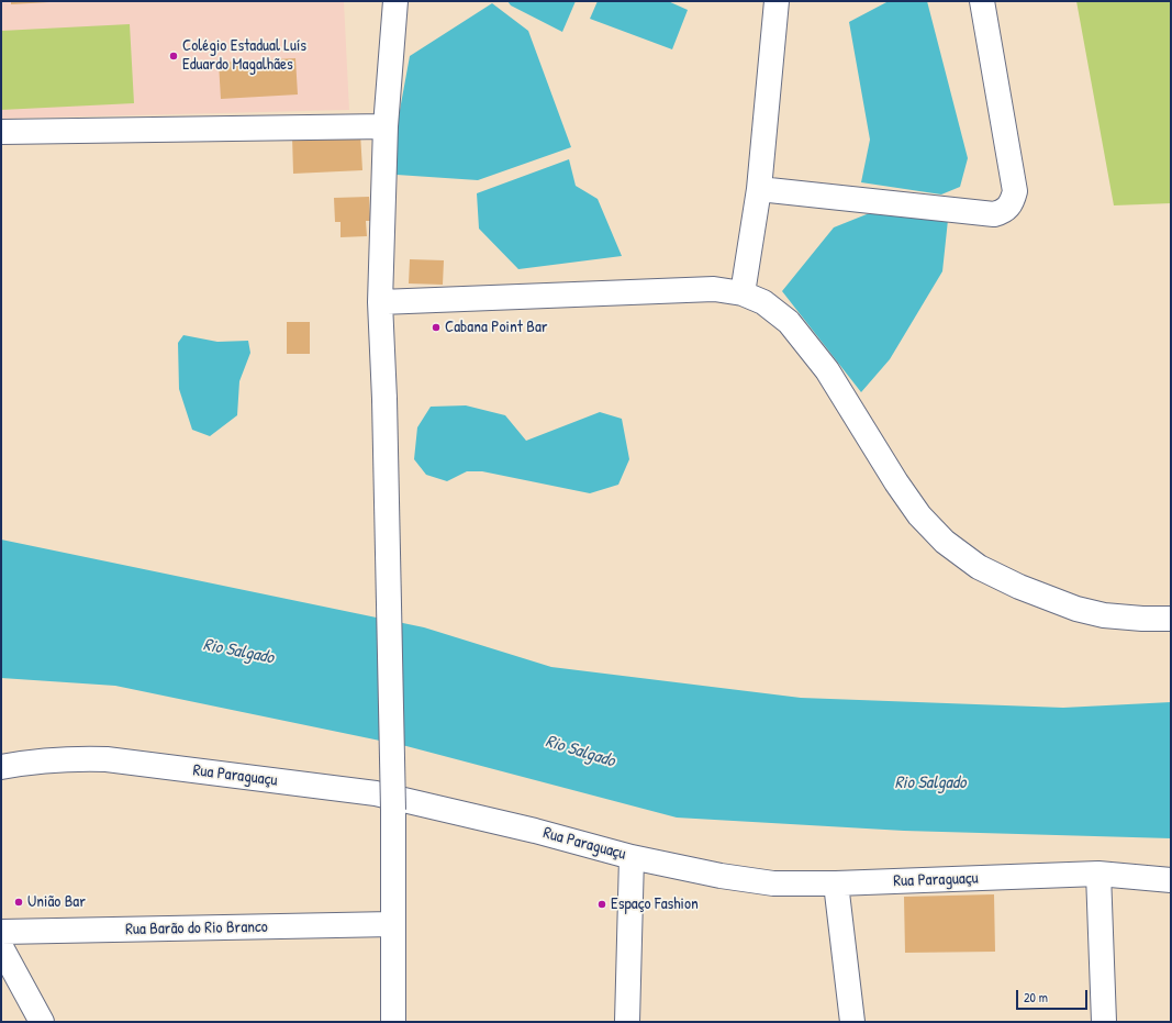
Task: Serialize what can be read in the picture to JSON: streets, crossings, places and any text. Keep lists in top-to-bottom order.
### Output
{
  "streets": {
    "street": ["Rua Paraguaçu", "Rua Barão do Rio Branco"]
  },
  "water": ["Rio Salgado"],
  "places": [
    "Colégio Estadual Luís Eduardo Magalhães",
    "Cabana Point Bar",
    "União Bar",
    "Espaço Fashion"
  ],
  "scale_bar": "20 m"
}
